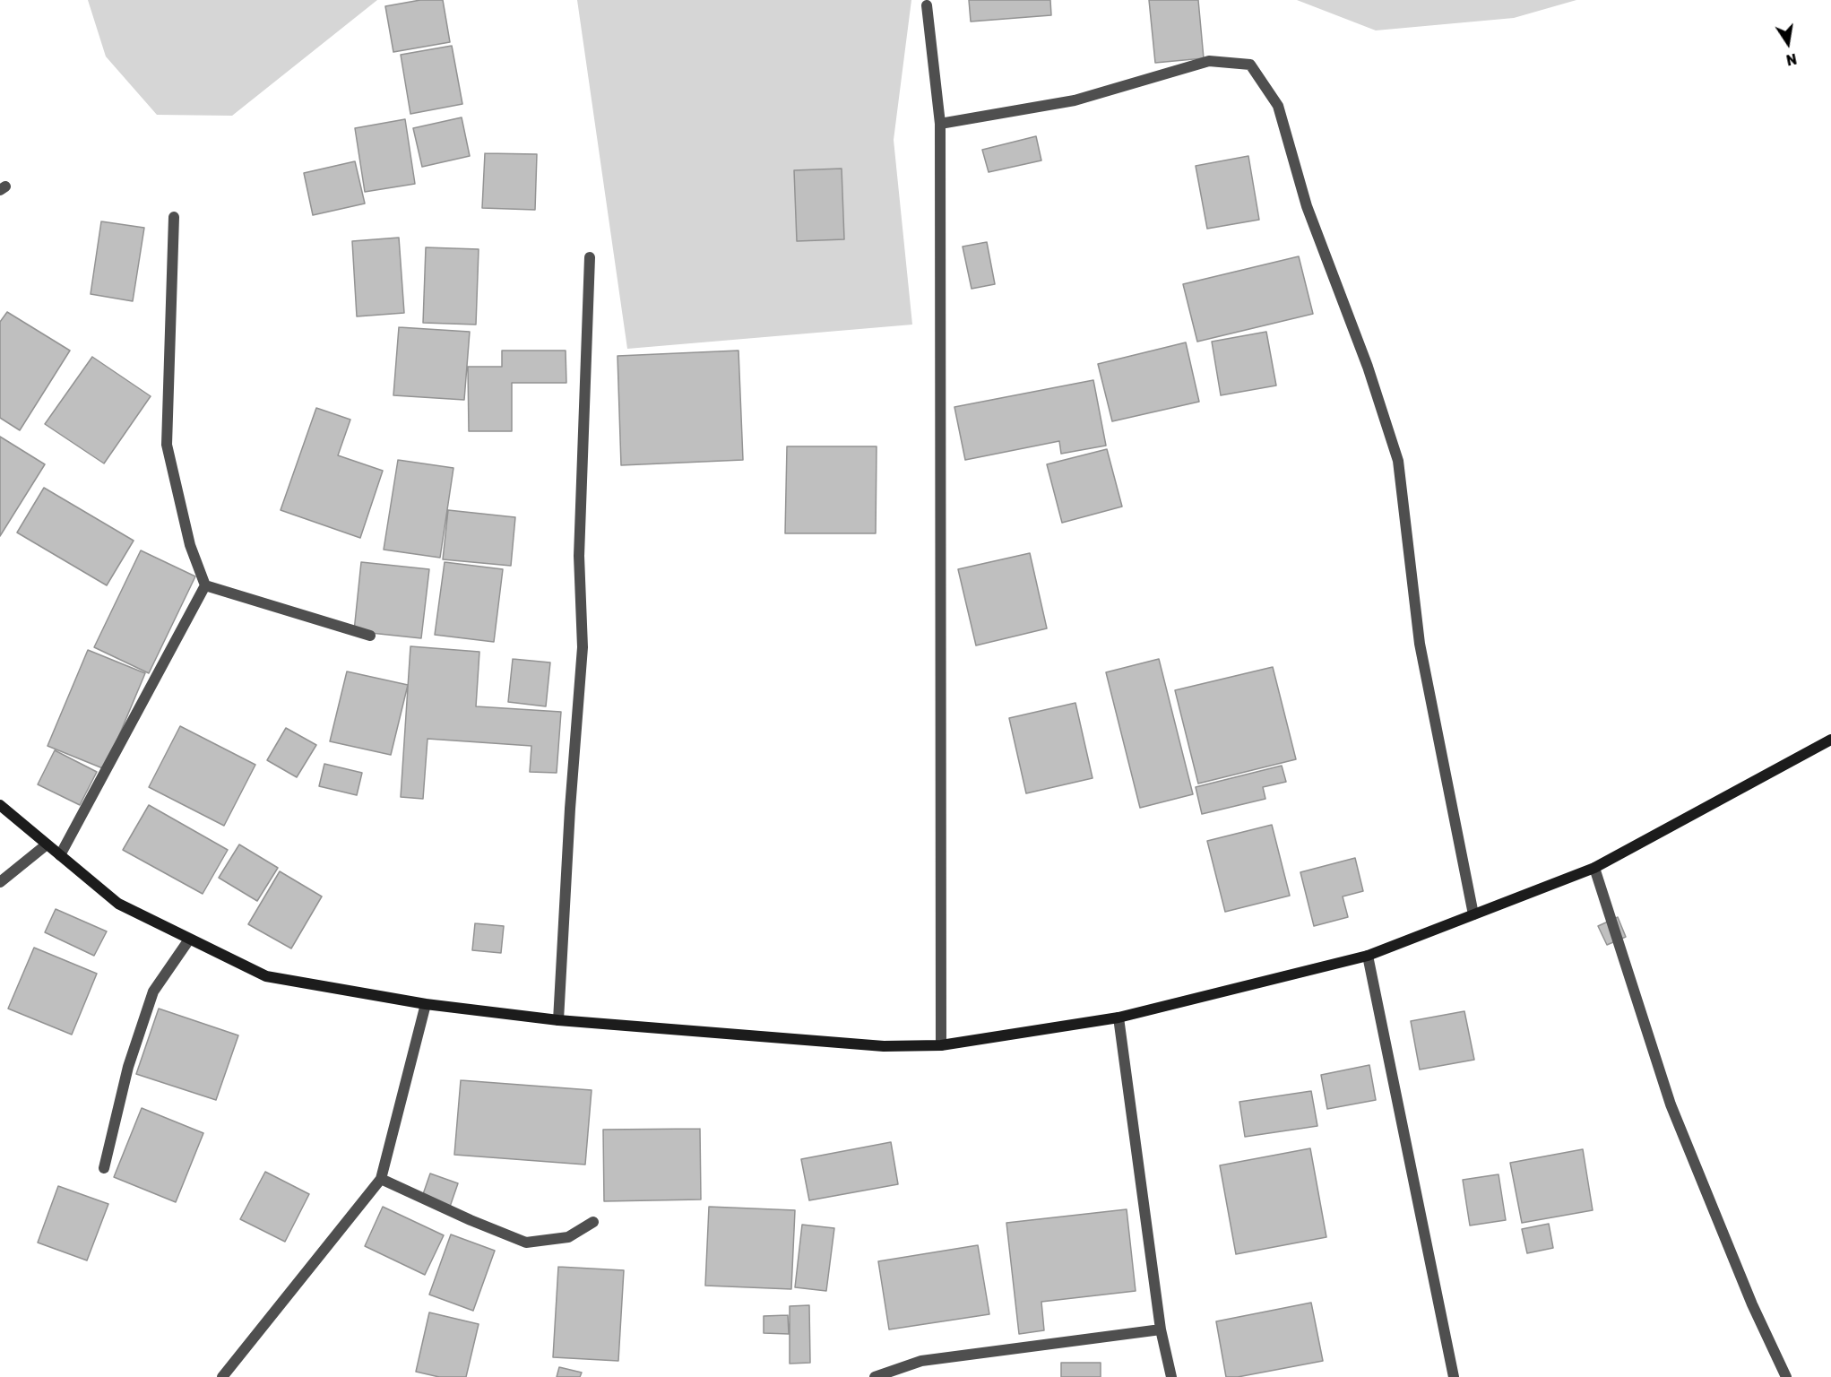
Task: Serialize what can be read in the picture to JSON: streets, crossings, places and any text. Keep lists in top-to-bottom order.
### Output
{
  "north": "bottom"
}
